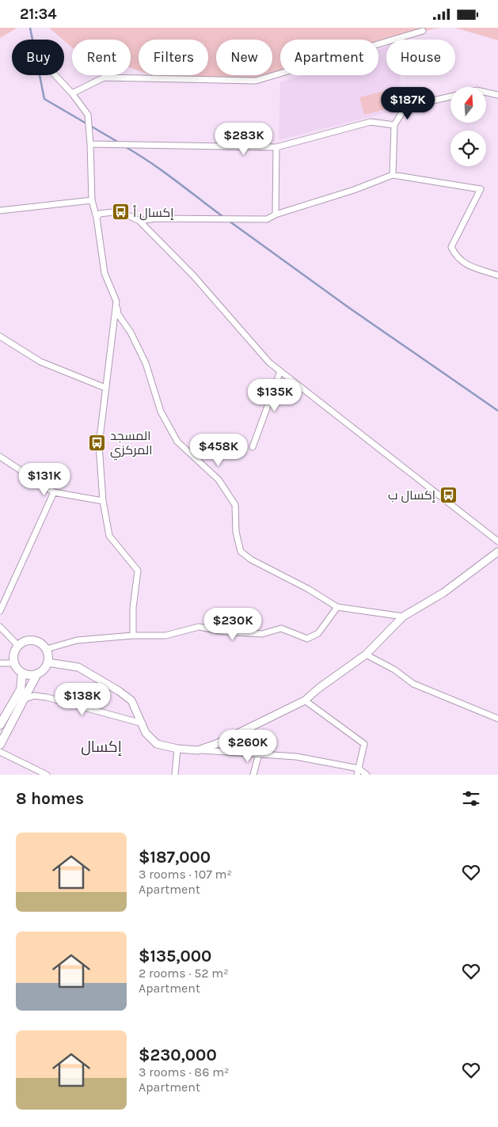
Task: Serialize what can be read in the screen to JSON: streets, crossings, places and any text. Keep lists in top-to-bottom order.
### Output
{
  "districts": ["إكسال"],
  "places": {
    "bus stop": ["إكسال أ", "المسجد المركزي", "إكسال ب"]
  },
  "north": "top",
  "page": {
    "status": "21:34",
    "chip": [
      "Buy",
      "Rent",
      "Filters",
      "New",
      "Apartment",
      "House"
    ],
    "price": [
      "$187K",
      "$283K",
      "$135K",
      "$458K",
      "$131K",
      "$230K",
      "$138K",
      "$260K"
    ],
    "heading": "8 homes",
    "list": [
      {
        "name": "$187,000",
        "note": "3 rooms · 107 m² · Apartment"
      },
      {
        "name": "$135,000",
        "note": "2 rooms · 52 m² · Apartment"
      },
      {
        "name": "$230,000",
        "note": "3 rooms · 86 m² · Apartment"
      }
    ]
  }
}
